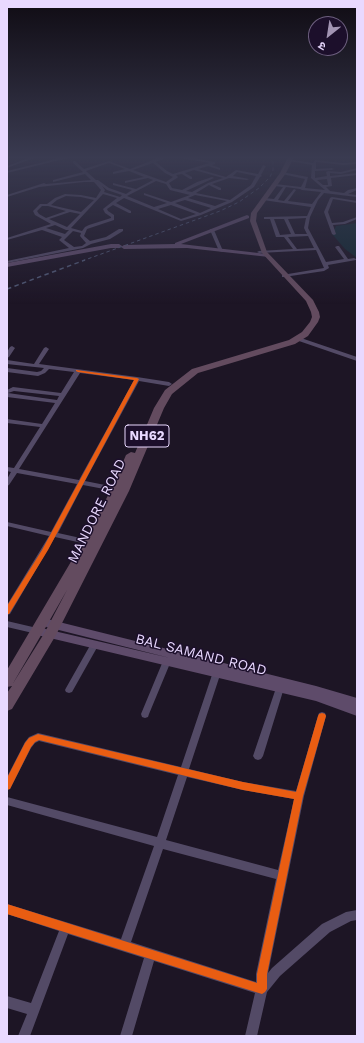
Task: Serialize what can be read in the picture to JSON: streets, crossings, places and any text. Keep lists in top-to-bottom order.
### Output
{
  "streets": {
    "highway": ["NH62", "MANDORE ROAD"],
    "main road": ["BAL SAMAND ROAD"]
  },
  "crossings": [
    ["MANDORE ROAD", "BAL SAMAND ROAD"]
  ],
  "north": "bottom left"
}
